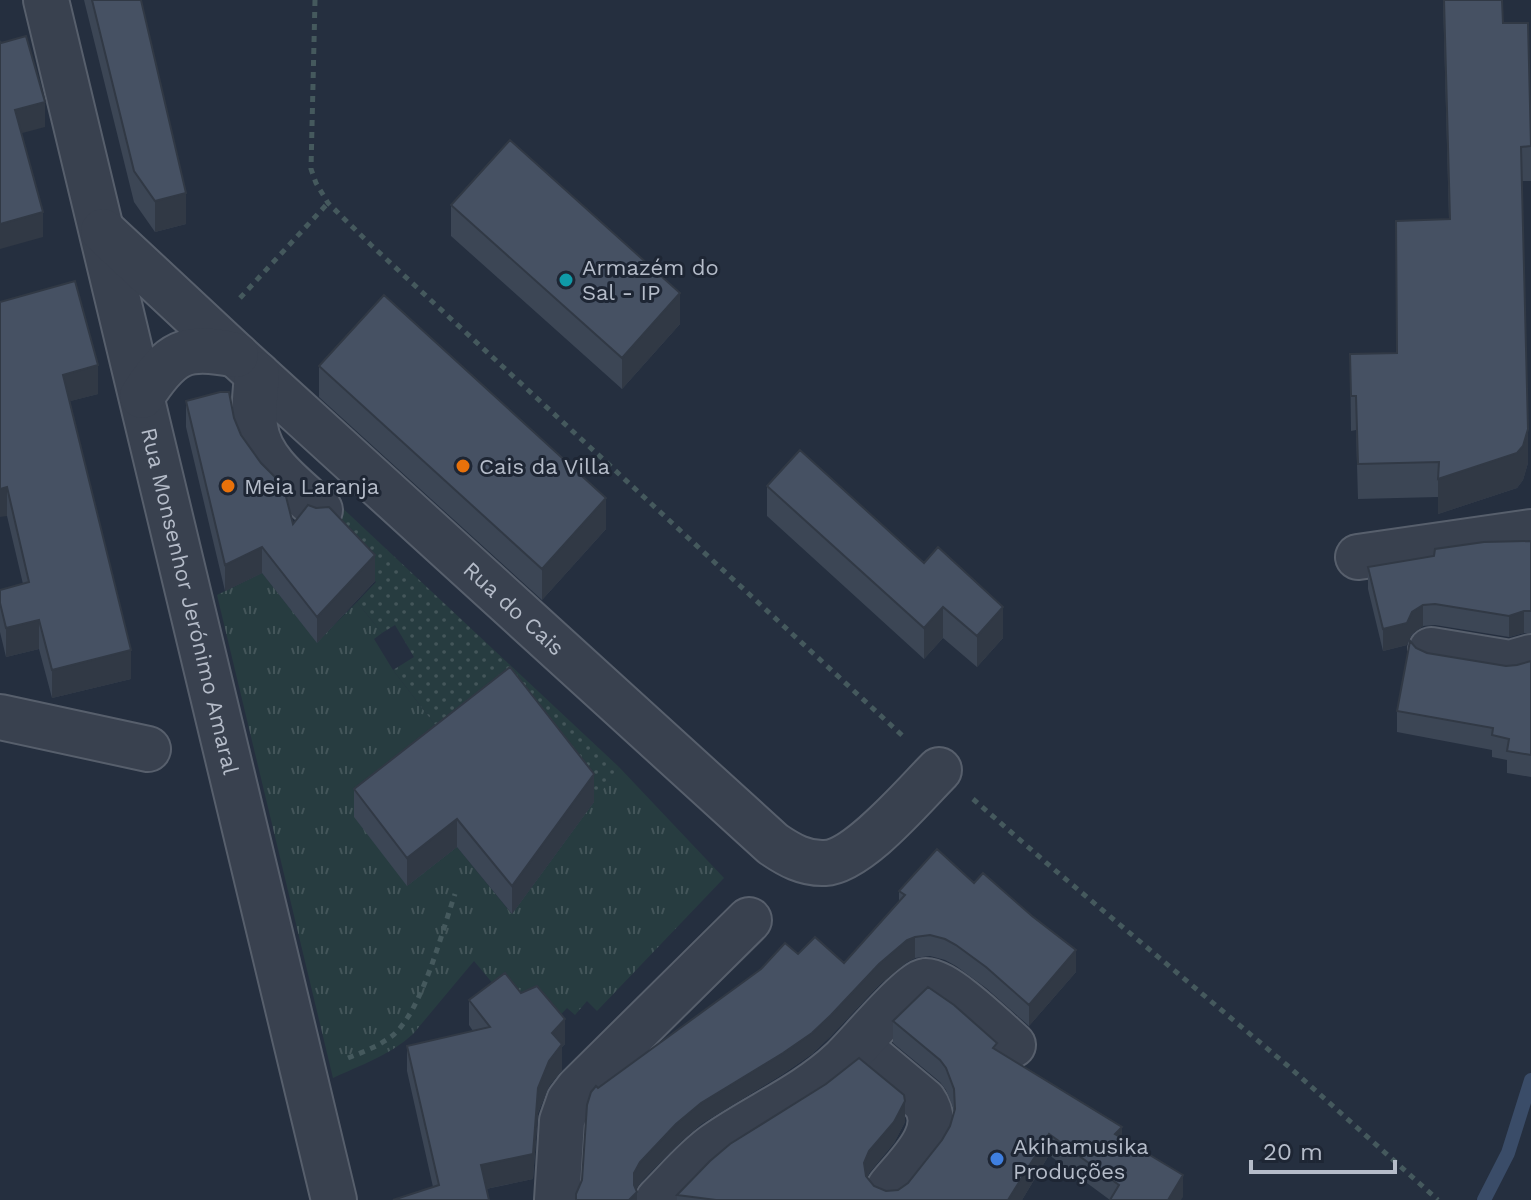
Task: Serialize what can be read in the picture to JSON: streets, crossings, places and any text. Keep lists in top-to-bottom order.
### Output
{
  "streets": {
    "street": ["Rua Monsenhor Jerónimo Amaral", "Rua do Cais"]
  },
  "crossings": [
    ["Rua Monsenhor Jerónimo Amaral", "Rua do Cais"]
  ],
  "places": [
    "Armazém do Sal - IP",
    "Cais da Villa",
    "Meia Laranja",
    "Akihamusika Produções"
  ],
  "scale_bar": "20 m"
}
